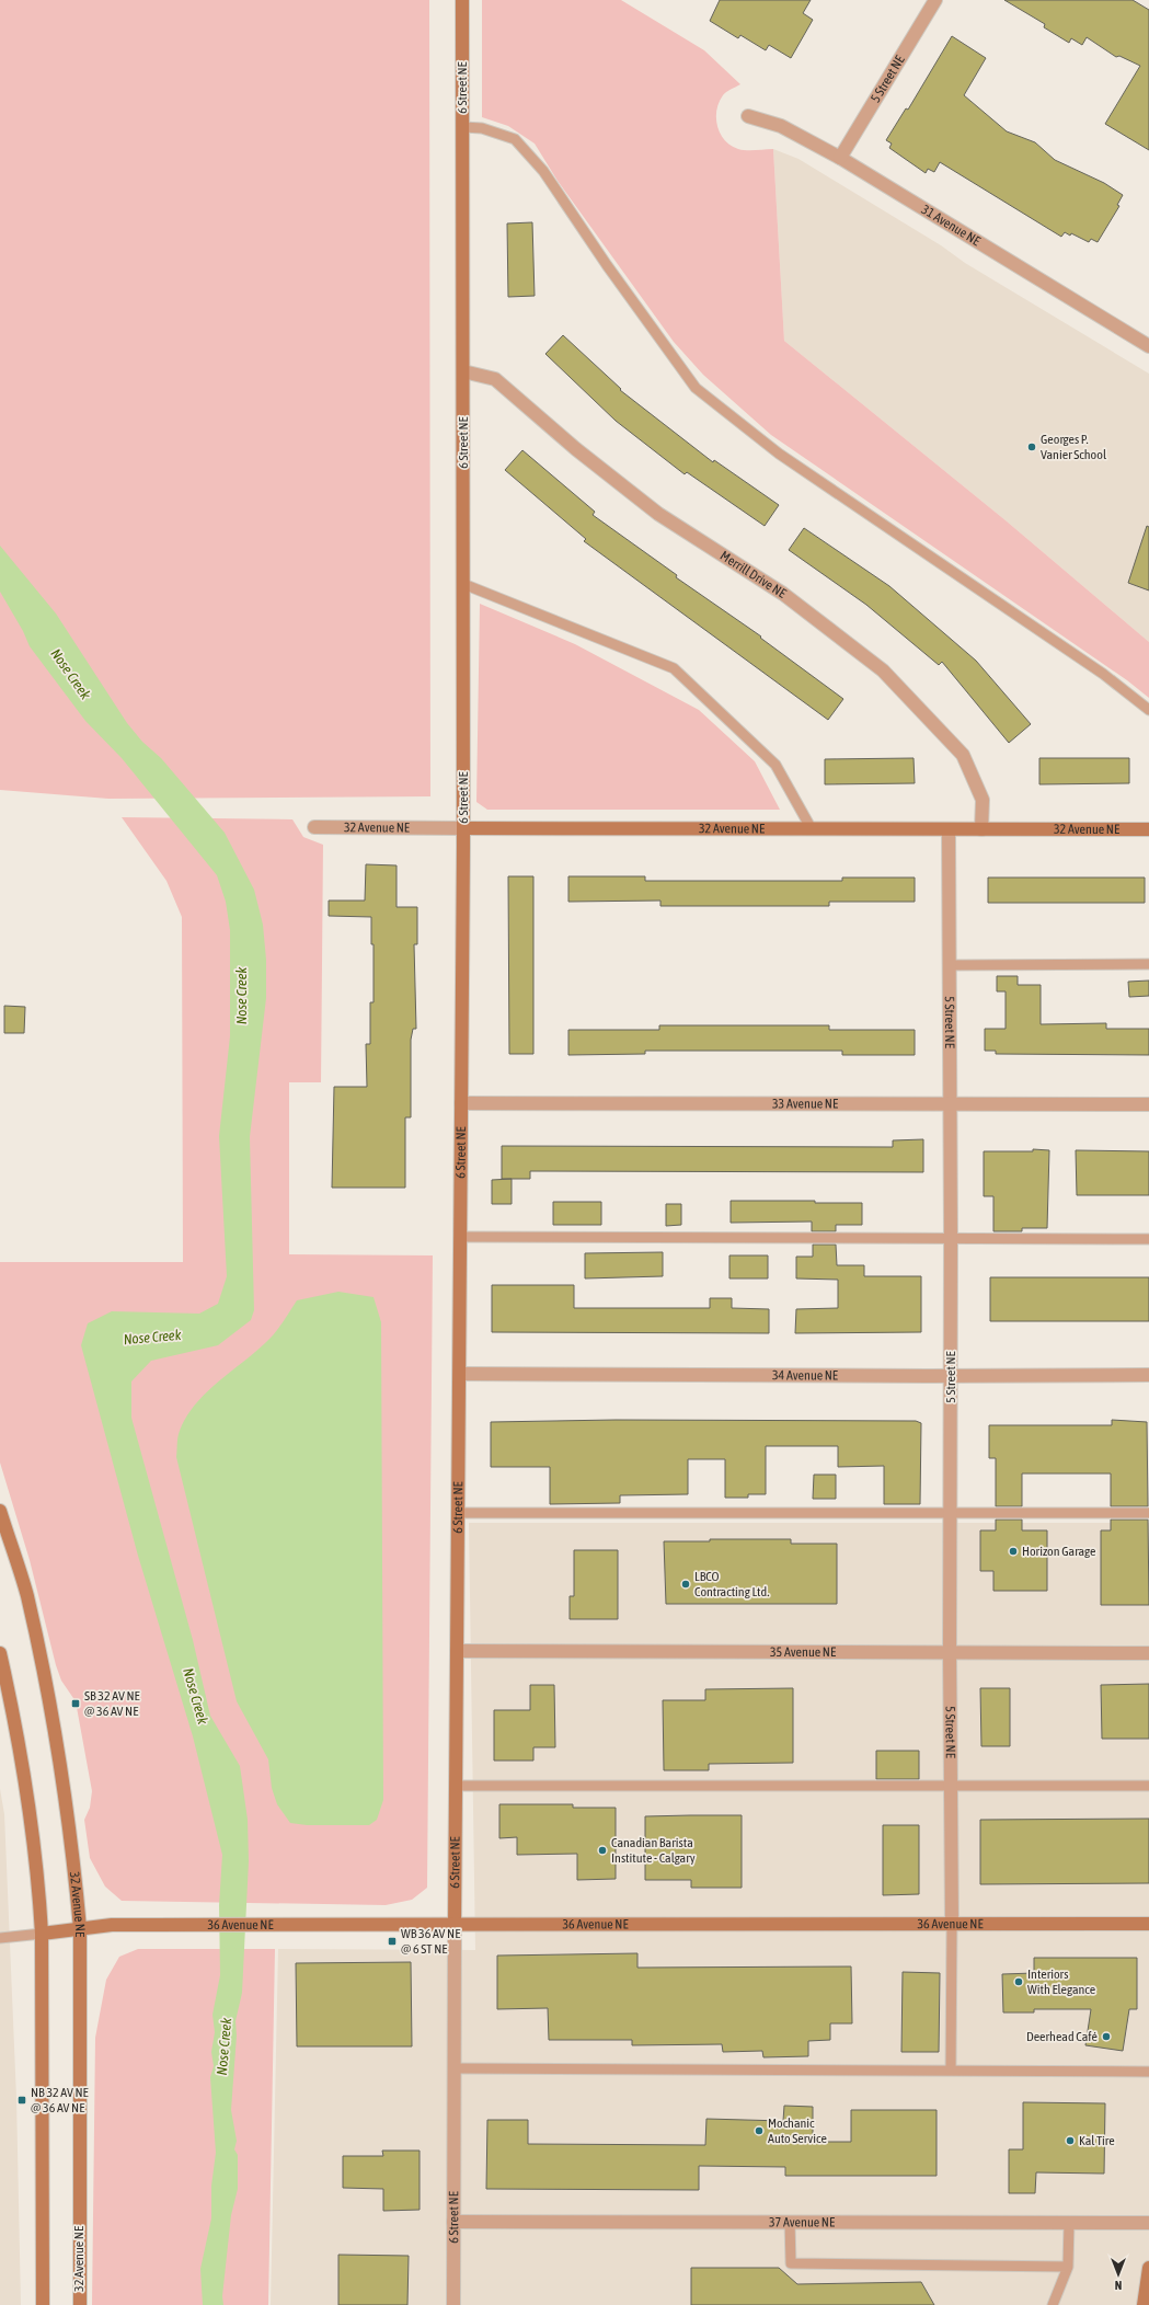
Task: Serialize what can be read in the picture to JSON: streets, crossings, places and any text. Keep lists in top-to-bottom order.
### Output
{
  "streets": {
    "street": [
      "5 Street NE",
      "6 Street NE",
      "31 Avenue NE",
      "Merrill Drive NE",
      "32 Avenue NE",
      "33 Avenue NE",
      "34 Avenue NE",
      "35 Avenue NE",
      "36 Avenue NE",
      "37 Avenue NE"
    ]
  },
  "crossings": [
    ["5 Street NE", "31 Avenue NE"],
    ["5 Street NE", "32 Avenue NE"],
    ["5 Street NE", "33 Avenue NE"],
    ["5 Street NE", "34 Avenue NE"],
    ["5 Street NE", "35 Avenue NE"],
    ["5 Street NE", "36 Avenue NE"],
    ["6 Street NE", "Merrill Drive NE"],
    ["6 Street NE", "32 Avenue NE"],
    ["6 Street NE", "33 Avenue NE"],
    ["6 Street NE", "34 Avenue NE"],
    ["6 Street NE", "35 Avenue NE"],
    ["6 Street NE", "36 Avenue NE"],
    ["6 Street NE", "37 Avenue NE"],
    ["Merrill Drive NE", "32 Avenue NE"],
    ["32 Avenue NE", "36 Avenue NE"]
  ],
  "water": ["Nose Creek"],
  "places": {
    "other": [
      "Georges P. Vanier School",
      "Horizon Garage",
      "LBCO Contracting Ltd.",
      "Canadian Barista Institute - Calgary",
      "Interiors With Elegance",
      "Deerhead Café",
      "Mochanic Auto Service",
      "Kal Tire"
    ],
    "transit": ["SB 32 AV NE @ 36 AV NE", "WB 36 AV NE @ 6 ST NE", "NB 32 AV NE @ 36 AV NE"]
  },
  "north": "bottom"
}
